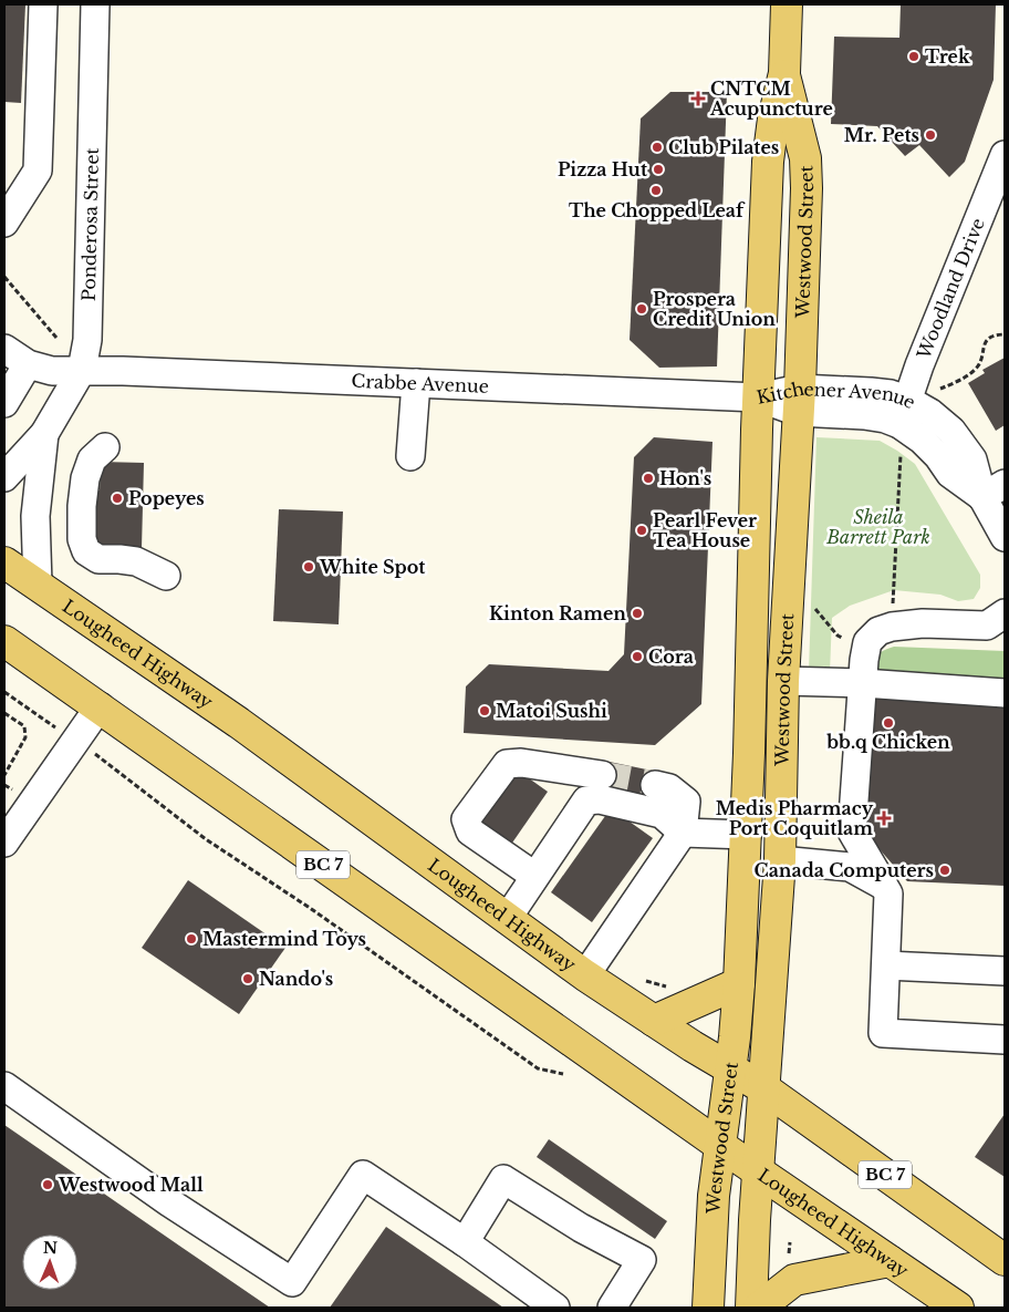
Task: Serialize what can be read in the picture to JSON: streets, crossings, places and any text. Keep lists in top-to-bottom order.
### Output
{
  "streets": {
    "main road": ["Westwood Street", "Lougheed Highway", "BC 7"],
    "street": [
      "Ponderosa Street",
      "Woodland Drive",
      "Crabbe Avenue",
      "Kitchener Avenue"
    ]
  },
  "crossings": [
    ["Ponderosa Street", "Crabbe Avenue"],
    ["Ponderosa Street", "Lougheed Highway"],
    ["Westwood Street", "Crabbe Avenue"],
    ["Westwood Street", "Kitchener Avenue"],
    ["Westwood Street", "Lougheed Highway"],
    ["Woodland Drive", "Kitchener Avenue"],
    ["Crabbe Avenue", "Kitchener Avenue"]
  ],
  "parks": ["Sheila Barrett Park"],
  "places": {
    "other": [
      "Trek",
      "Mr. Pets",
      "Club Pilates",
      "Pizza Hut",
      "The Chopped Leaf",
      "Prospera Credit Union",
      "Hon's",
      "Popeyes",
      "Pearl Fever Tea House",
      "White Spot",
      "Kinton Ramen",
      "Cora",
      "Matoi Sushi",
      "bb.q Chicken",
      "Canada Computers",
      "Mastermind Toys",
      "Nando's",
      "Westwood Mall"
    ],
    "health": ["CNTCM Acupuncture", "Medis Pharmacy Port Coquitlam"]
  },
  "north": "top"
}
